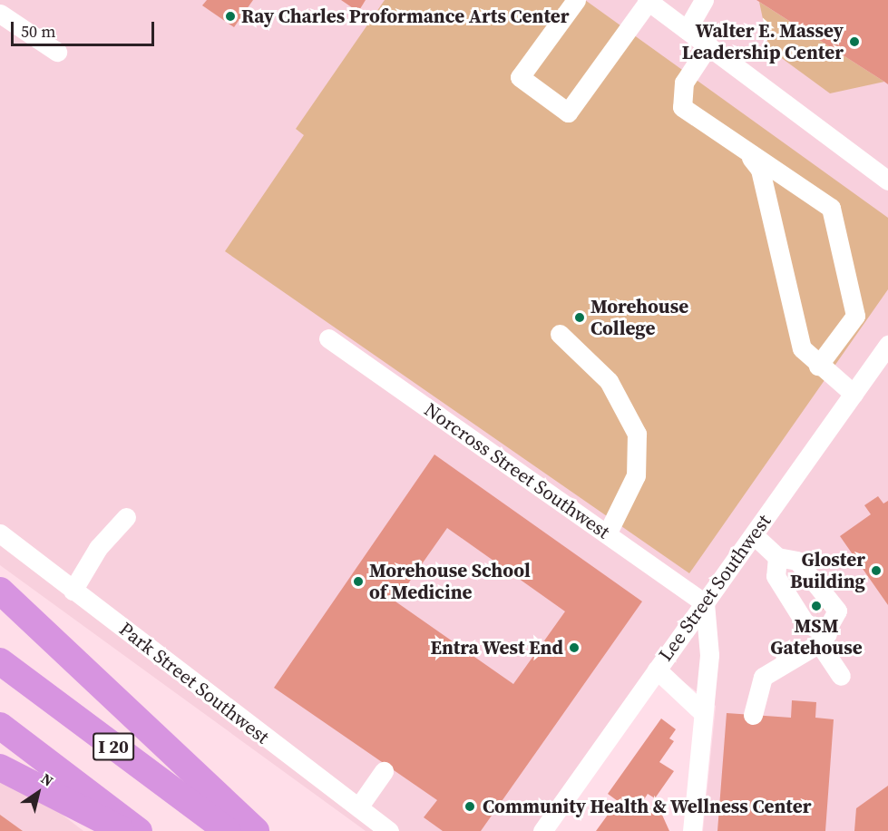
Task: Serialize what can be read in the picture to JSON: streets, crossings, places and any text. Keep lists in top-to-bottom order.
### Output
{
  "streets": {
    "highway": ["I 20"],
    "street": ["Norcross Street Southwest", "Lee Street Southwest", "Park Street Southwest"]
  },
  "crossings": [
    ["Norcross Street Southwest", "Lee Street Southwest"]
  ],
  "places": [
    "Ray Charles Proformance Arts Center",
    "Walter E. Massey Leadership Center",
    "Morehouse College",
    "Gloster Building",
    "Morehouse School of Medicine",
    "MSM Gatehouse",
    "Entra West End",
    "Community Health & Wellness Center"
  ],
  "scale_bar": "50 m",
  "north": "top right"
}
